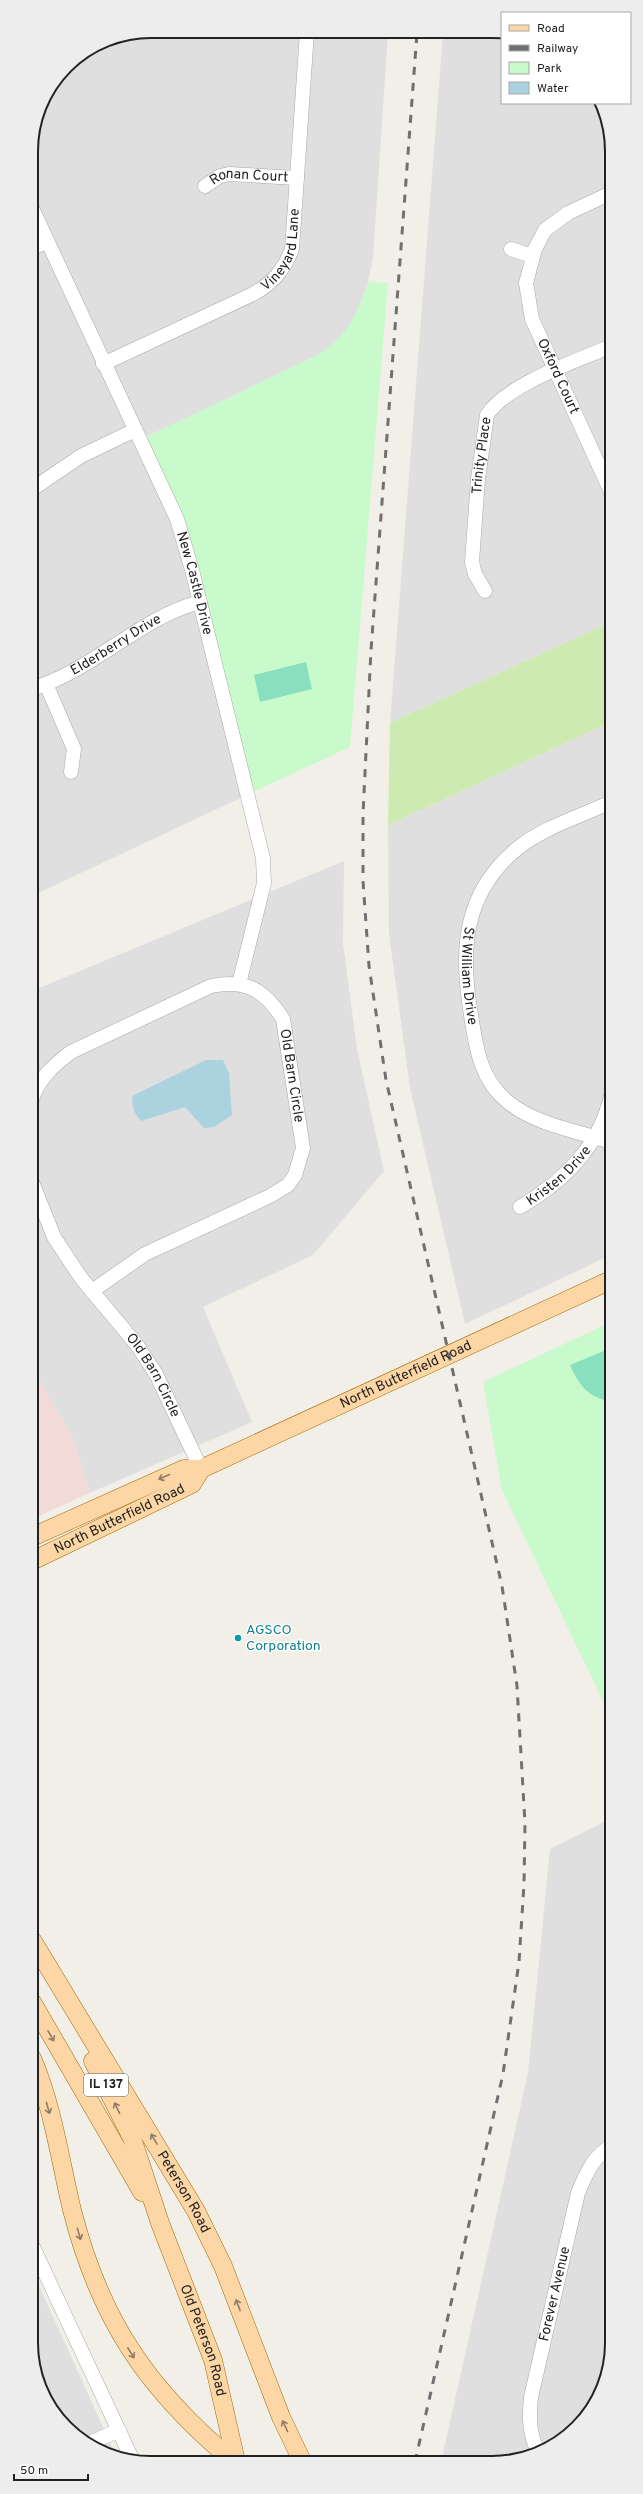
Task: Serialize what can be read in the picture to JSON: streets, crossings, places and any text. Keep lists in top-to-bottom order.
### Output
{
  "streets": {
    "main road": [
      "North Butterfield Road",
      "IL 137",
      "Peterson Road",
      "Old Peterson Road"
    ],
    "street": [
      "Ronan Court",
      "Vineyard Lane",
      "Oxford Court",
      "Trinity Place",
      "New Castle Drive",
      "Elderberry Drive",
      "St William Drive",
      "Old Barn Circle",
      "Kristen Drive",
      "Forever Avenue"
    ]
  },
  "crossings": [
    ["Ronan Court", "Vineyard Lane"],
    ["Vineyard Lane", "New Castle Drive"],
    ["Oxford Court", "Trinity Place"],
    ["New Castle Drive", "Elderberry Drive"],
    ["New Castle Drive", "Old Barn Circle"],
    ["St William Drive", "Kristen Drive"],
    ["Old Barn Circle", "North Butterfield Road"],
    ["IL 137", "Peterson Road"],
    ["IL 137", "Old Peterson Road"],
    ["Peterson Road", "Old Peterson Road"]
  ],
  "places": ["AGSCO Corporation"],
  "legend": [
    "Road",
    "Railway",
    "Park",
    "Water"
  ],
  "scale_bar": "50 m"
}
